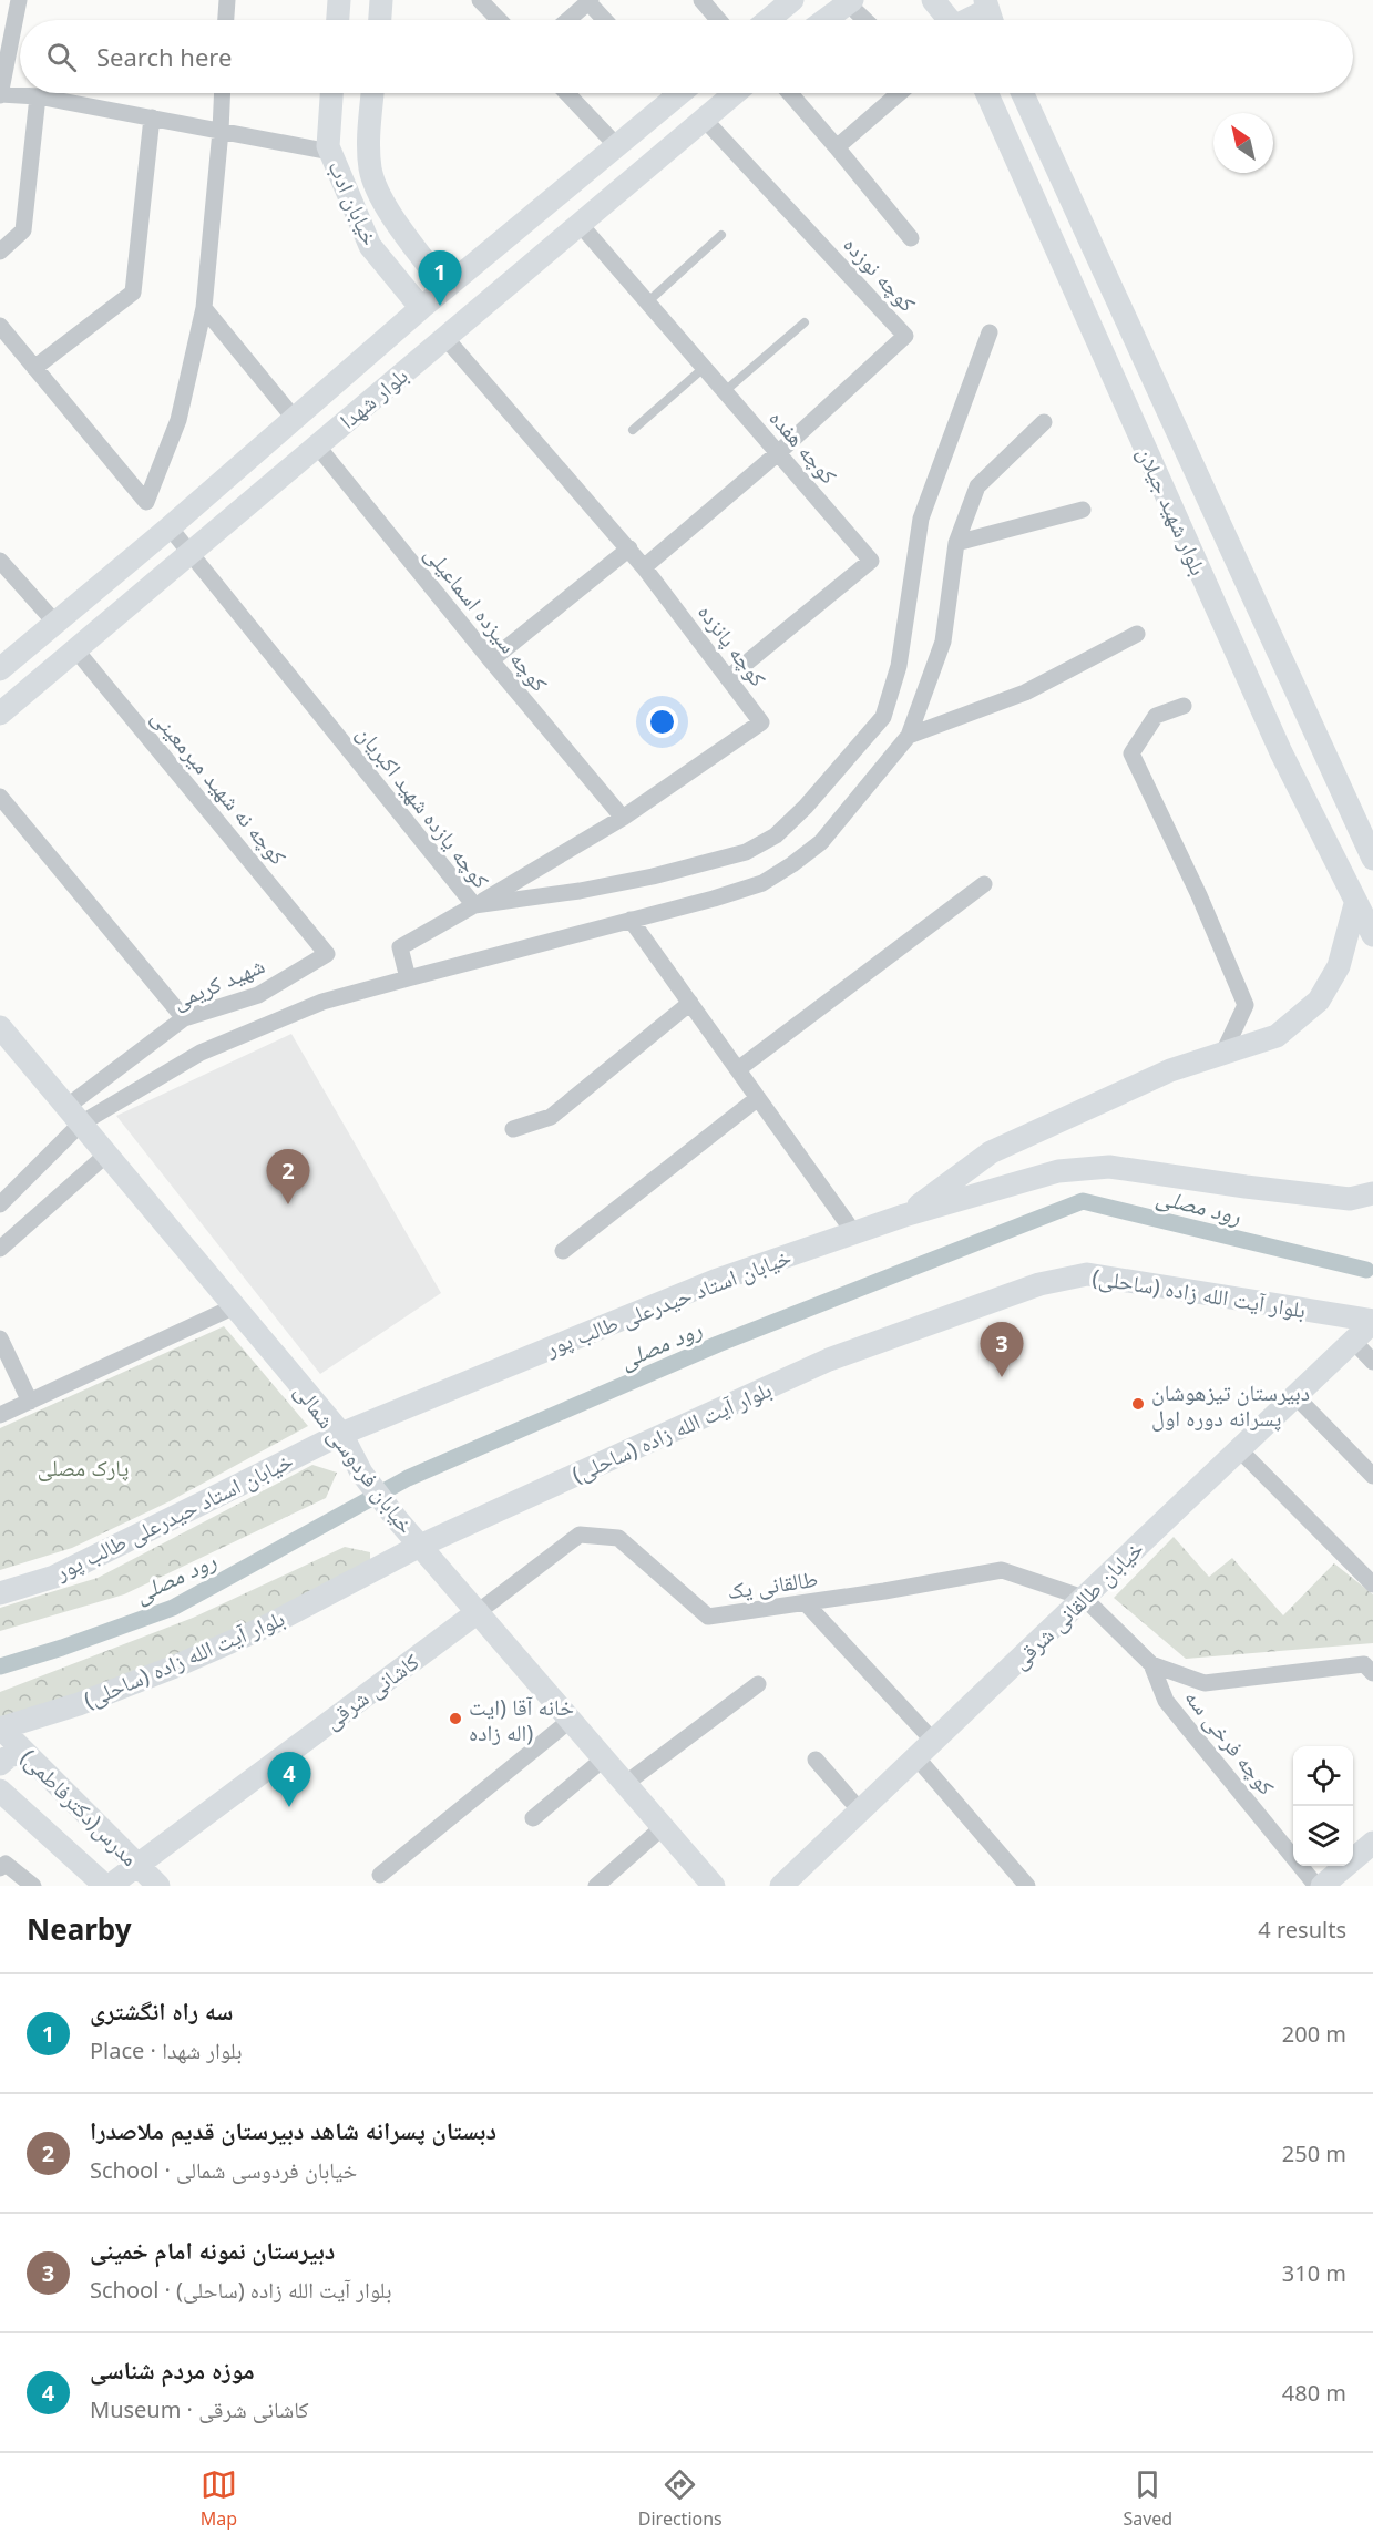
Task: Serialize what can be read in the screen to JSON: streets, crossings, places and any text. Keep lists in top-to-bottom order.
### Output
{
  "streets": {
    "street": [
      "خیابان ادب",
      "کوچه نوزده",
      "بلوار شهدا",
      "کوچه هفده",
      "بلوار شهید جیلان",
      "کوچه سیزده اسماعیلی",
      "کوچه پانزده",
      "کوچه نه شهید میرمعینی",
      "کوچه یازده شهید اکبریان",
      "شهید کریمی",
      "بلوار آیت الله زاده (ساحلی)",
      "خیابان استاد حیدرعلی طالب پور",
      "خیابان فردوسی شمالی",
      "طالقانی یک",
      "خیابان طالقانی شرقی",
      "کاشانی شرقی",
      "کوچه فرخی سه",
      "مدرس(دکترفاطمی)"
    ]
  },
  "crossings": [
    ["خیابان ادب", "بلوار شهدا"],
    ["کوچه نوزده", "بلوار شهدا"],
    ["کوچه نوزده", "کوچه هفده"],
    ["بلوار شهدا", "کوچه هفده"],
    ["بلوار شهدا", "کوچه سیزده اسماعیلی"],
    ["بلوار شهدا", "کوچه پانزده"],
    ["بلوار شهدا", "کوچه نه شهید میرمعینی"],
    ["بلوار شهدا", "کوچه یازده شهید اکبریان"],
    ["کوچه هفده", "کوچه پانزده"],
    ["کوچه سیزده اسماعیلی", "کوچه پانزده"],
    ["کوچه پانزده", "کوچه یازده شهید اکبریان"],
    ["کوچه نه شهید میرمعینی", "شهید کریمی"],
    ["شهید کریمی", "خیابان فردوسی شمالی"],
    ["بلوار آیت الله زاده (ساحلی)", "خیابان فردوسی شمالی"],
    ["بلوار آیت الله زاده (ساحلی)", "خیابان طالقانی شرقی"],
    ["بلوار آیت الله زاده (ساحلی)", "مدرس(دکترفاطمی)"],
    ["خیابان استاد حیدرعلی طالب پور", "خیابان فردوسی شمالی"],
    ["خیابان فردوسی شمالی", "طالقانی یک"],
    ["خیابان فردوسی شمالی", "کاشانی شرقی"],
    ["طالقانی یک", "خیابان طالقانی شرقی"],
    ["طالقانی یک", "کاشانی شرقی"],
    ["طالقانی یک", "کوچه فرخی سه"],
    ["خیابان طالقانی شرقی", "کوچه فرخی سه"],
    ["کاشانی شرقی", "مدرس(دکترفاطمی)"]
  ],
  "water": ["رود مصلی"],
  "parks": ["پارک مصلی"],
  "places": ["دبیرستان تیزهوشان پسرانه دوره اول", "خانه آقا (ایت اله زاده)"],
  "north": "top left",
  "page": {
    "search": "Search here",
    "pins": [
      "1",
      "2",
      "3",
      "4"
    ],
    "heading": ["Nearby", "4 results"],
    "list": [
      {
        "mark": "1",
        "name": "سه راه انگشتری",
        "note": "Place · بلوار شهدا",
        "value": "200 m"
      },
      {
        "mark": "2",
        "name": "دبستان پسرانه شاهد دبیرستان قدیم ملاصدرا",
        "note": "School · خیابان فردوسی شمالی",
        "value": "250 m"
      },
      {
        "mark": "3",
        "name": "دبیرستان نمونه امام خمینی",
        "note": "School · بلوار آیت الله زاده (ساحلی)",
        "value": "310 m"
      },
      {
        "mark": "4",
        "name": "موزه مردم شناسی",
        "note": "Museum · کاشانی شرقی",
        "value": "480 m"
      }
    ],
    "nav": ["Map", "Directions", "Saved"]
  }
}
